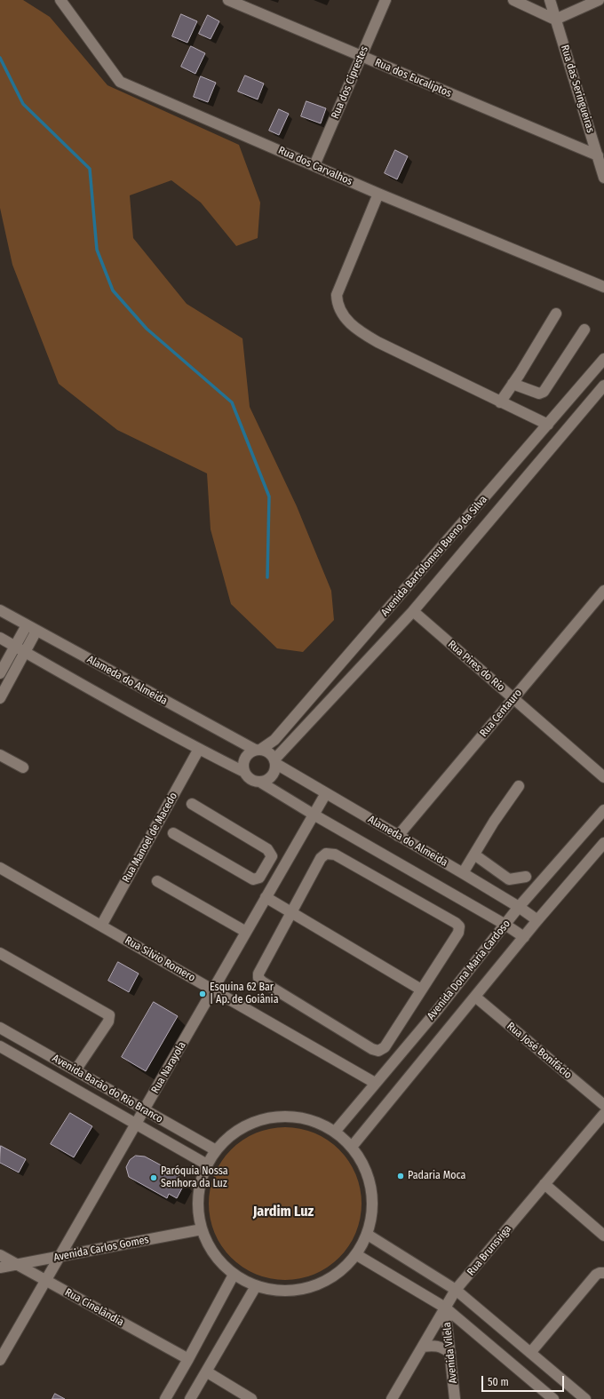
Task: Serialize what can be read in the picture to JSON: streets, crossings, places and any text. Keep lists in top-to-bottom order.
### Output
{
  "streets": {
    "street": [
      "Rua dos Eucaliptos",
      "Rua dos Ciprestes",
      "Rua das Seringueiras",
      "Rua dos Carvalhos",
      "Avenida Bartolomeu Bueno da Silva",
      "Rua Pires do Rio",
      "Alameda do Almeida",
      "Rua Centauro",
      "Rua Manoel de Macedo",
      "Rua Silvio Romero",
      "Avenida Dona Maria Cardoso",
      "Rua José Bonifácio",
      "Rua Narayola",
      "Avenida Barão do Rio Branco",
      "Avenida Carlos Gomes",
      "Rua Brunsviga",
      "Rua Cinelândia",
      "Avenida Vilela"
    ]
  },
  "crossings": [
    ["Rua dos Eucaliptos", "Rua dos Ciprestes"],
    ["Rua dos Eucaliptos", "Rua das Seringueiras"],
    ["Rua dos Ciprestes", "Rua dos Carvalhos"],
    ["Avenida Bartolomeu Bueno da Silva", "Rua Pires do Rio"],
    ["Avenida Bartolomeu Bueno da Silva", "Alameda do Almeida"],
    ["Rua Pires do Rio", "Rua Centauro"],
    ["Alameda do Almeida", "Rua Centauro"],
    ["Alameda do Almeida", "Avenida Dona Maria Cardoso"],
    ["Alameda do Almeida", "Rua Narayola"],
    ["Rua Manoel de Macedo", "Rua Silvio Romero"],
    ["Rua Silvio Romero", "Avenida Dona Maria Cardoso"],
    ["Rua Silvio Romero", "Rua Narayola"],
    ["Avenida Dona Maria Cardoso", "Rua José Bonifácio"],
    ["Rua Narayola", "Avenida Barão do Rio Branco"],
    ["Rua Narayola", "Avenida Carlos Gomes"],
    ["Rua Narayola", "Rua Cinelândia"],
    ["Avenida Carlos Gomes", "Rua Cinelândia"],
    ["Rua Brunsviga", "Avenida Vilela"]
  ],
  "districts": ["Jardim Luz"],
  "places": ["Esquina 62 Bar | Ap. de Goiânia", "Padaria Moca", "Paróquia Nossa Senhora da Luz"],
  "scale_bar": "50 m"
}
